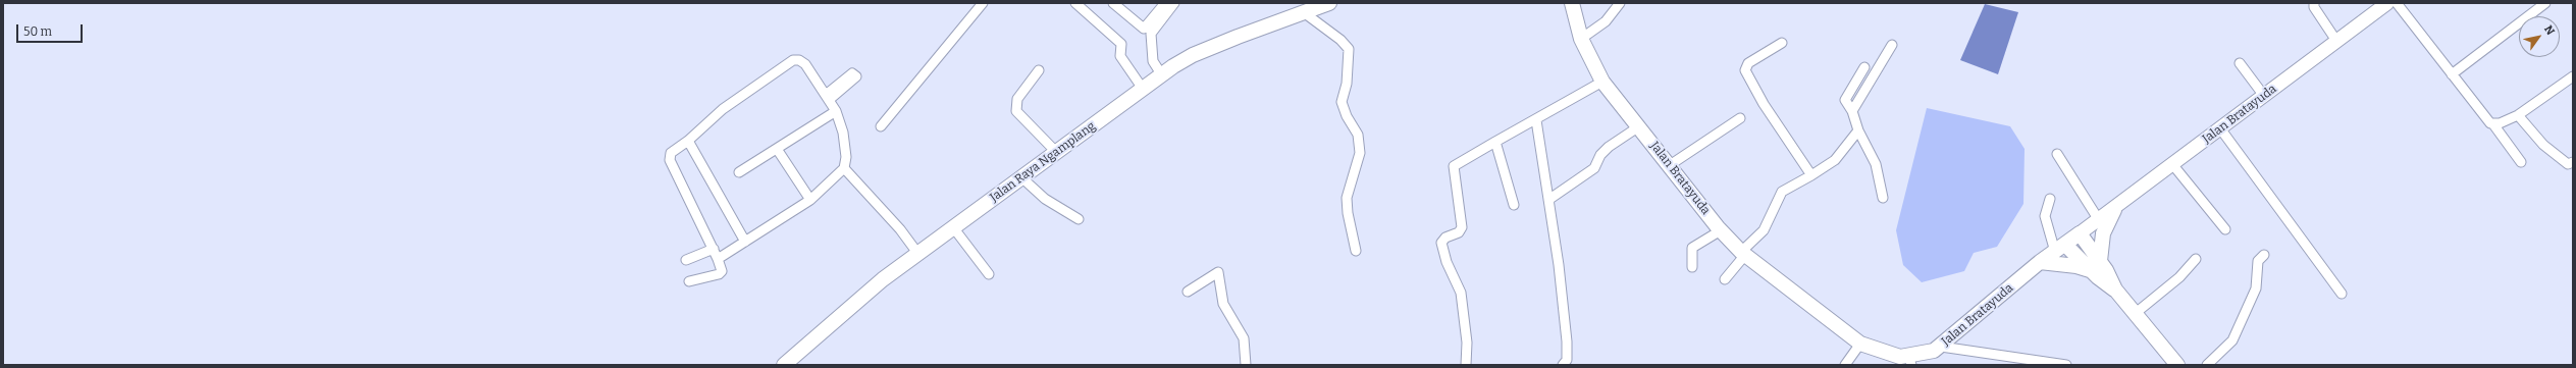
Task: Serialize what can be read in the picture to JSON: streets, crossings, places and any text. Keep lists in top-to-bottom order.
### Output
{
  "streets": {
    "main road": ["Jalan Bratayuda", "Jalan Raya Ngamplang"]
  },
  "scale_bar": "50 m",
  "north": "top right"
}
